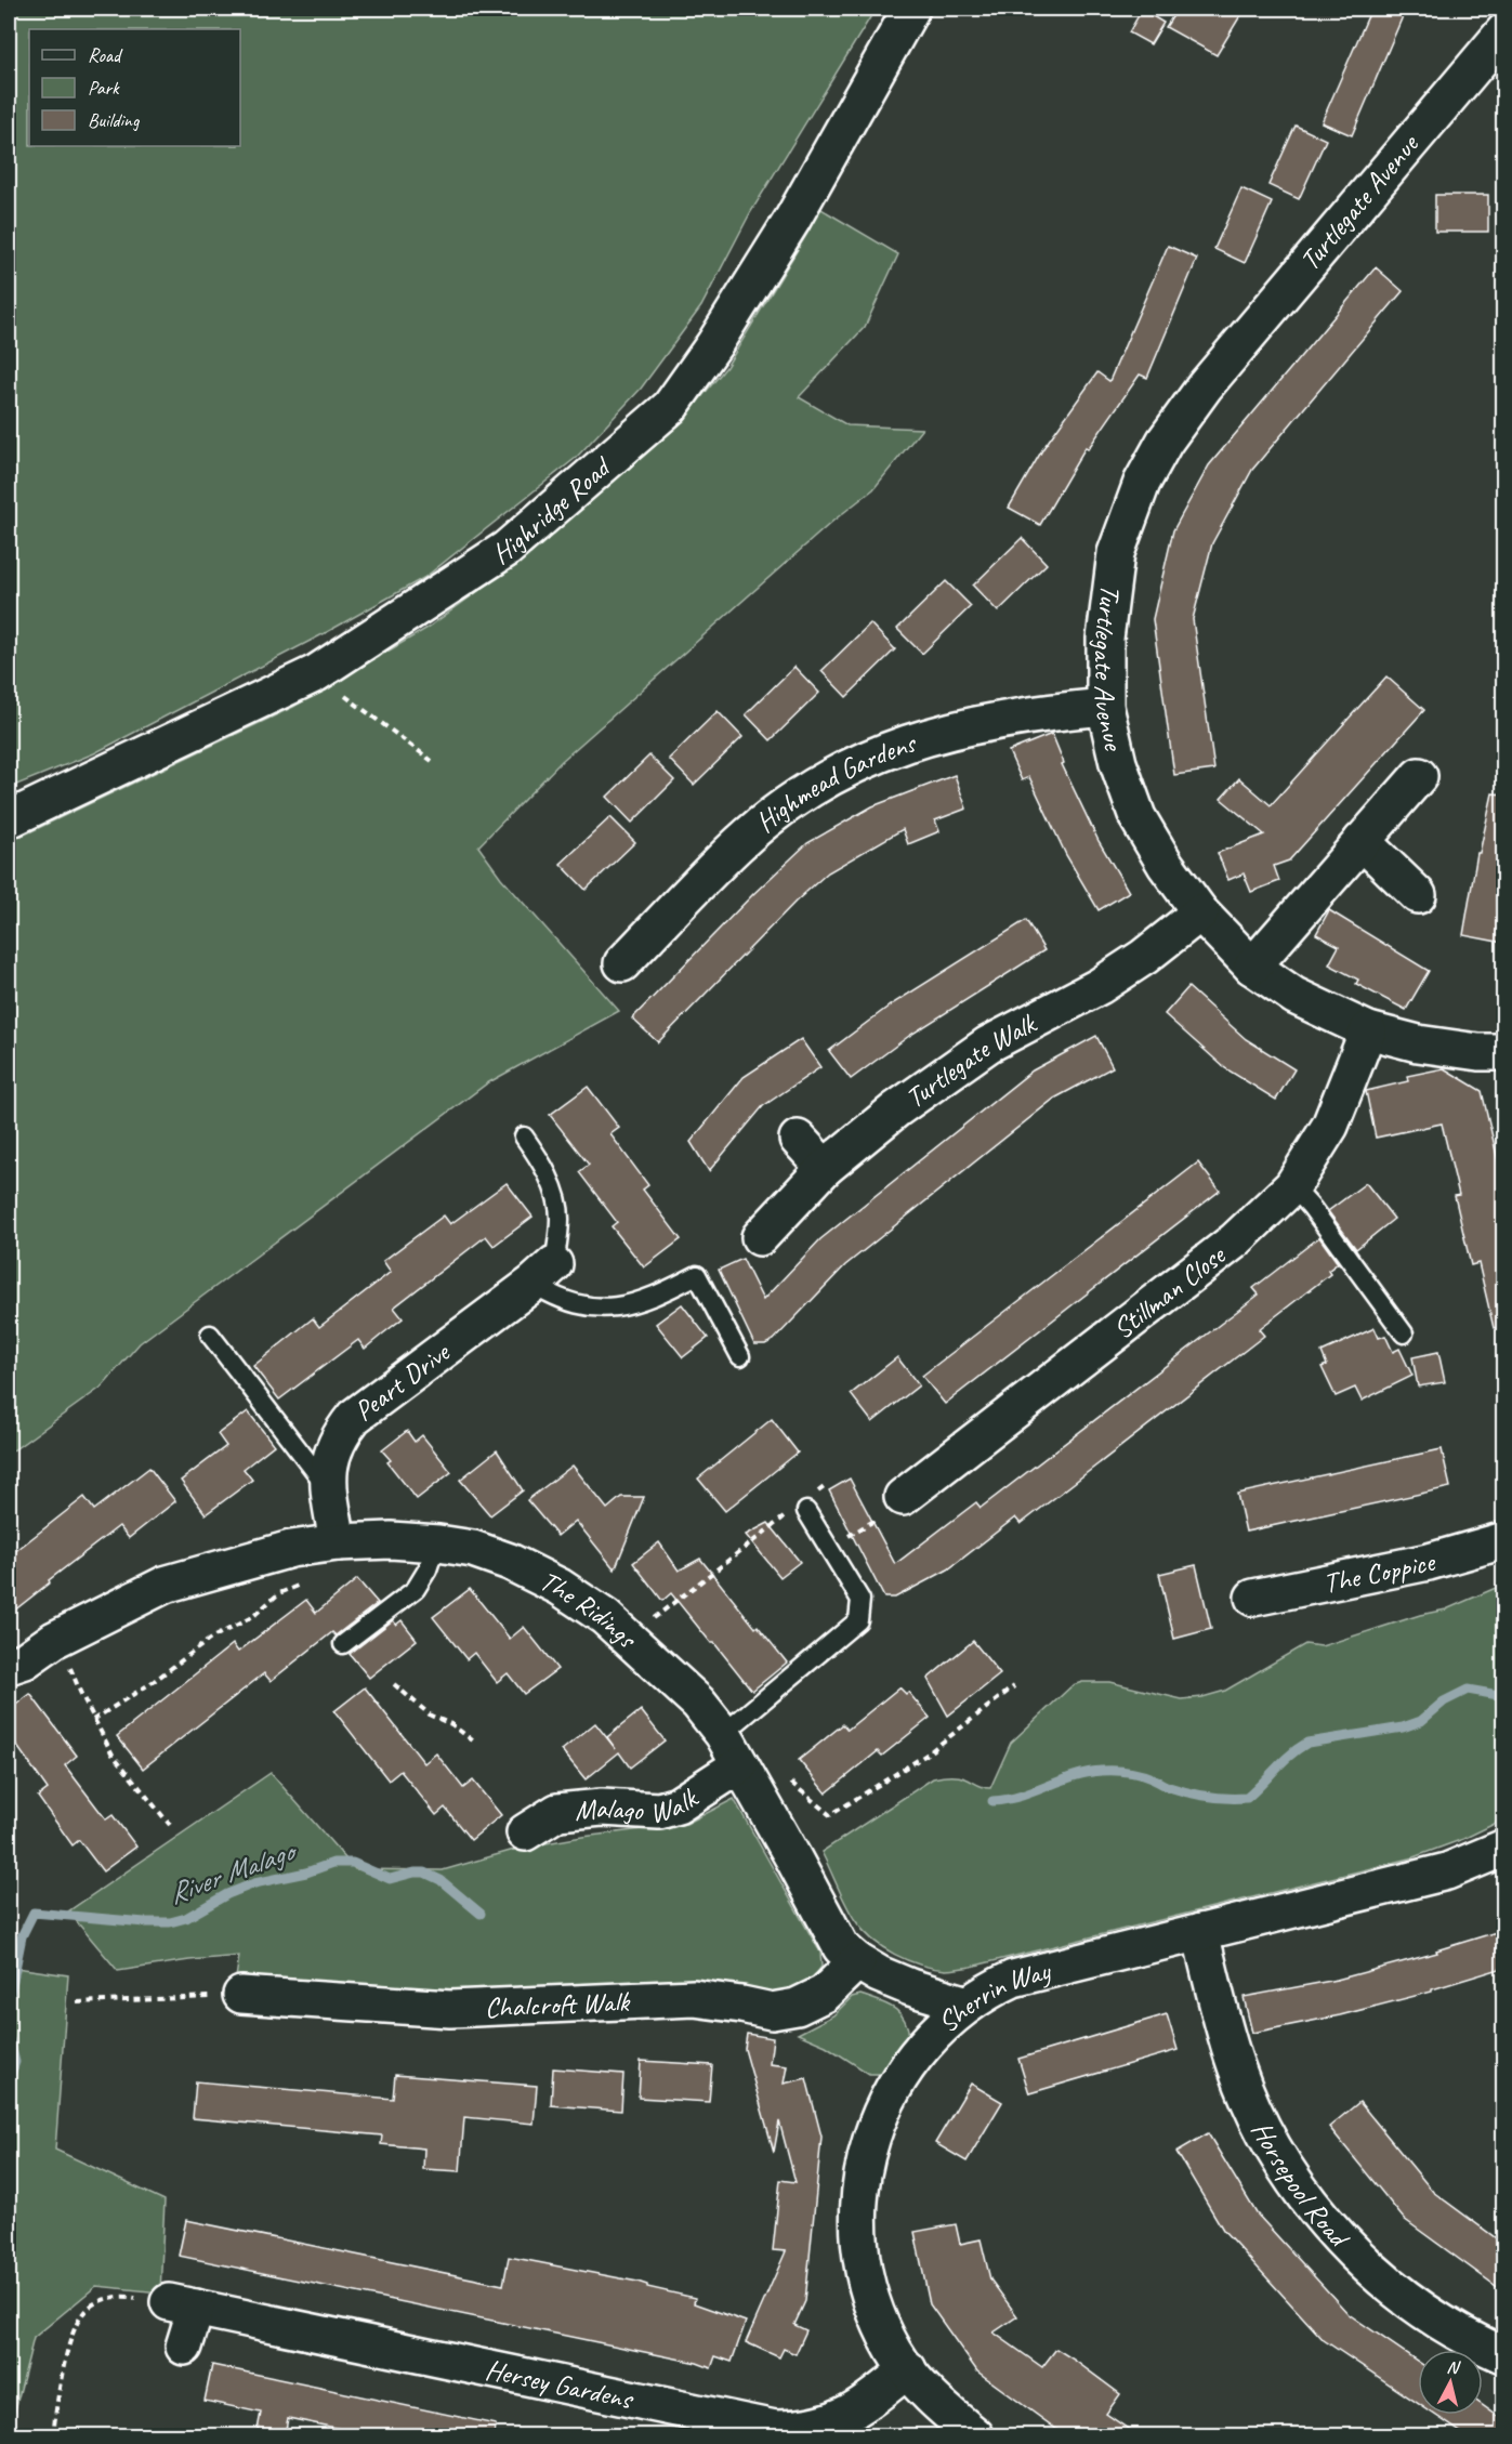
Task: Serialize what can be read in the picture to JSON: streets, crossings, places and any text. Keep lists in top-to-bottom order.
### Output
{
  "streets": {
    "street": [
      "Turtlegate Avenue",
      "Highridge Road",
      "Highmead Gardens",
      "Turtlegate Walk",
      "Stillman Close",
      "Peart Drive",
      "The Coppice",
      "The Ridings",
      "Malago Walk",
      "Sherrin Way",
      "Chalcroft Walk",
      "Horsepool Road",
      "Hersey Gardens"
    ]
  },
  "crossings": [
    ["Turtlegate Avenue", "Highmead Gardens"],
    ["Turtlegate Avenue", "Turtlegate Walk"],
    ["Turtlegate Avenue", "Stillman Close"],
    ["Peart Drive", "The Ridings"],
    ["The Ridings", "Malago Walk"],
    ["The Ridings", "Sherrin Way"],
    ["The Ridings", "Chalcroft Walk"],
    ["Sherrin Way", "Horsepool Road"],
    ["Sherrin Way", "Hersey Gardens"]
  ],
  "water": ["River Malago"],
  "legend": ["Road", "Park", "Building"],
  "north": "top"
}
